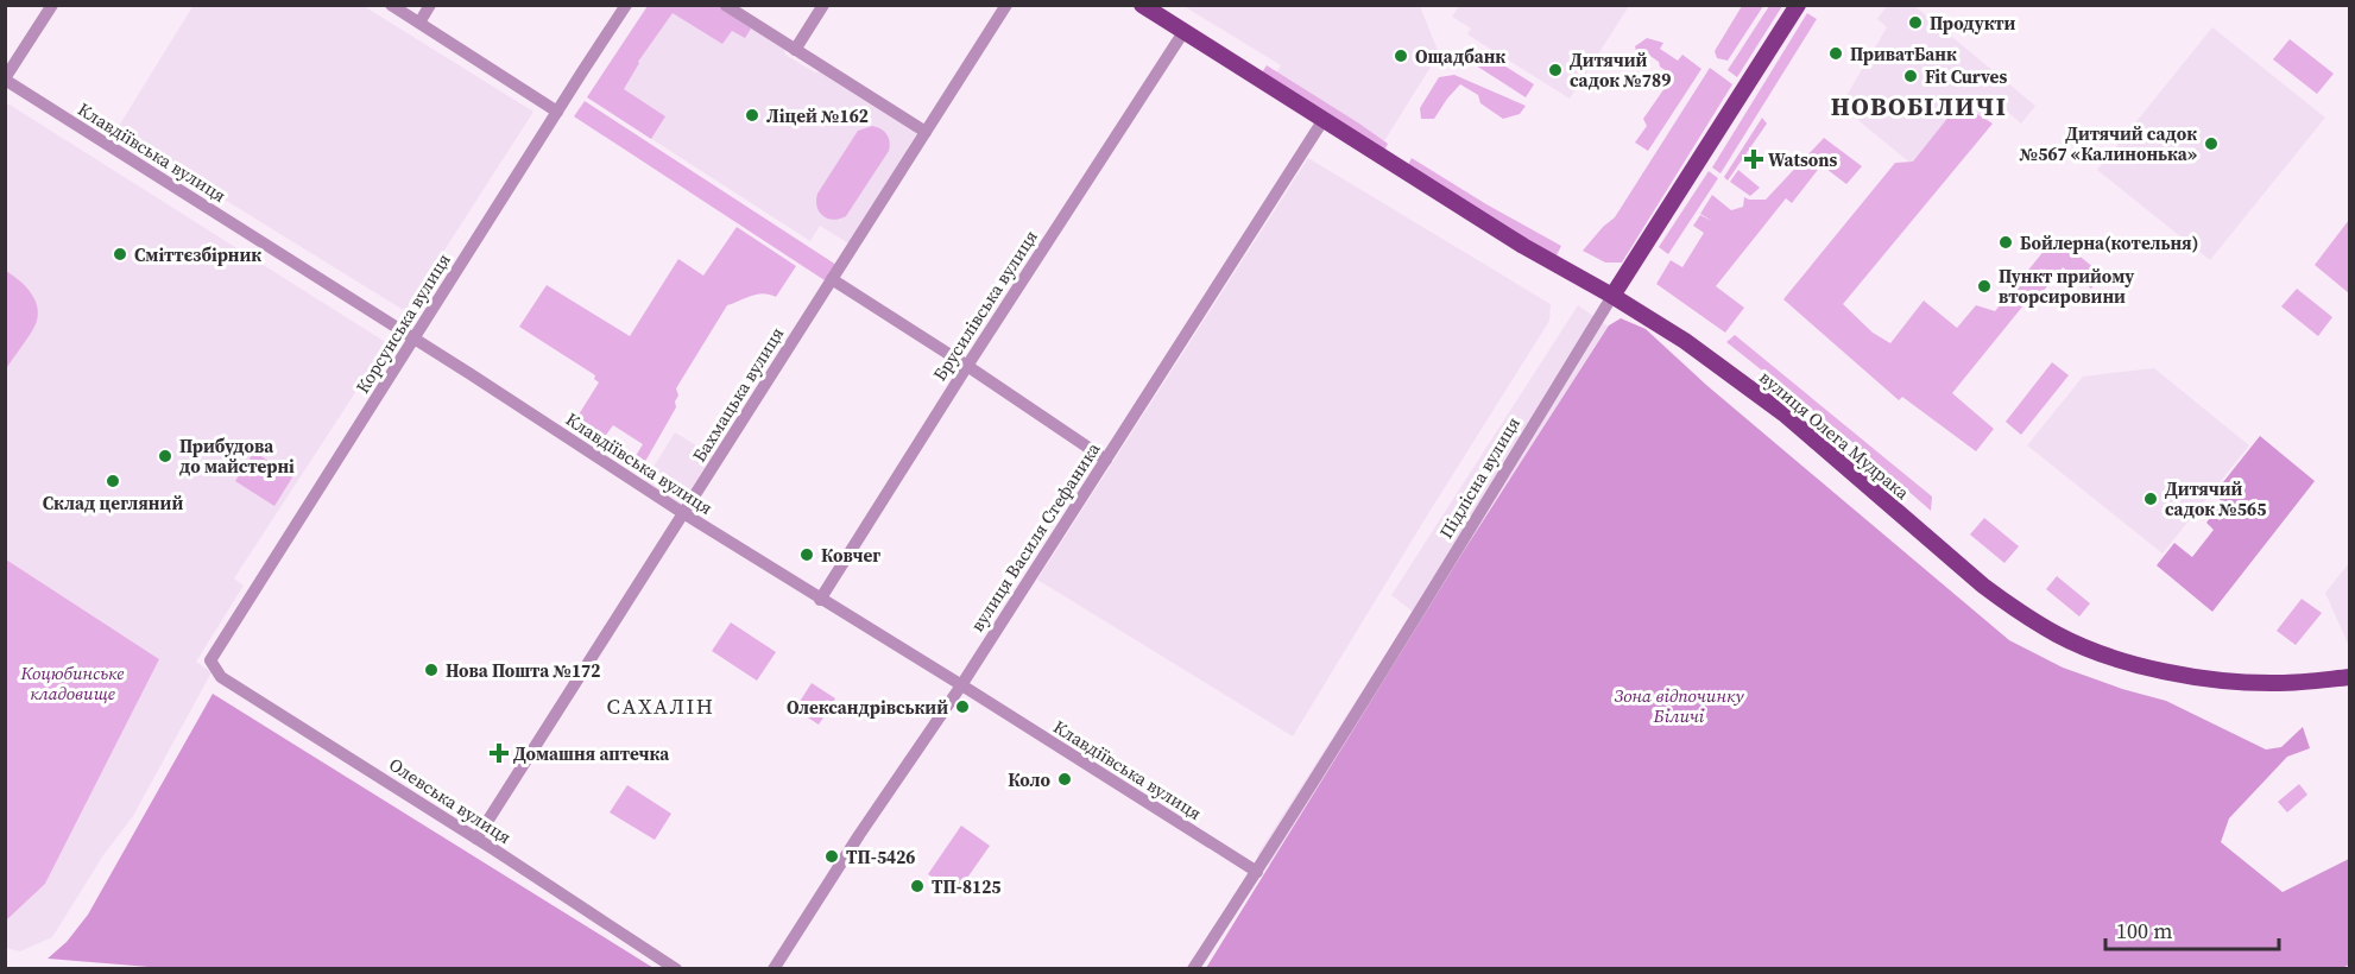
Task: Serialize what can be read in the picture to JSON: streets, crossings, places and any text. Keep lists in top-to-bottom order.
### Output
{
  "streets": {
    "main road": ["вулиця Олега Мудрака", "Підлісна вулиця"],
    "street": [
      "Клавдіївська вулиця",
      "Брусилівська вулиця",
      "Корсунська вулиця",
      "Бахмацька вулиця",
      "вулиця Василя Стефаника",
      "Олевська вулиця"
    ]
  },
  "crossings": [
    ["Клавдіївська вулиця", "Брусилівська вулиця"],
    ["Клавдіївська вулиця", "Корсунська вулиця"],
    ["Клавдіївська вулиця", "Бахмацька вулиця"],
    ["Клавдіївська вулиця", "Підлісна вулиця"],
    ["Клавдіївська вулиця", "вулиця Василя Стефаника"],
    ["Брусилівська вулиця", "вулиця Олега Мудрака"],
    ["Корсунська вулиця", "Олевська вулиця"],
    ["Бахмацька вулиця", "Олевська вулиця"],
    ["вулиця Олега Мудрака", "Підлісна вулиця"],
    ["вулиця Олега Мудрака", "вулиця Василя Стефаника"]
  ],
  "districts": ["НОВОБІЛИЧІ", "САХАЛІН"],
  "parks": ["Коцюбинське кладовище", "Зона відпочинку Біличі"],
  "places": {
    "other": [
      "Продукти",
      "ПриватБанк",
      "Ощадбанк",
      "Дитячий садок №789",
      "Fit Curves",
      "Ліцей №162",
      "Дитячий садок №567 «Калинонька»",
      "Бойлерна(котельня)",
      "Сміттєзбірник",
      "Пункт прийому вторсировини",
      "Прибудова до майстерні",
      "Склад цегляний",
      "Дитячий садок №565",
      "Ковчег",
      "Нова Пошта №172",
      "Олександрівський",
      "Коло",
      "ТП-5426",
      "ТП-8125"
    ],
    "health": ["Watsons", "Домашня аптечка"]
  },
  "scale_bar": "100 m"
}
